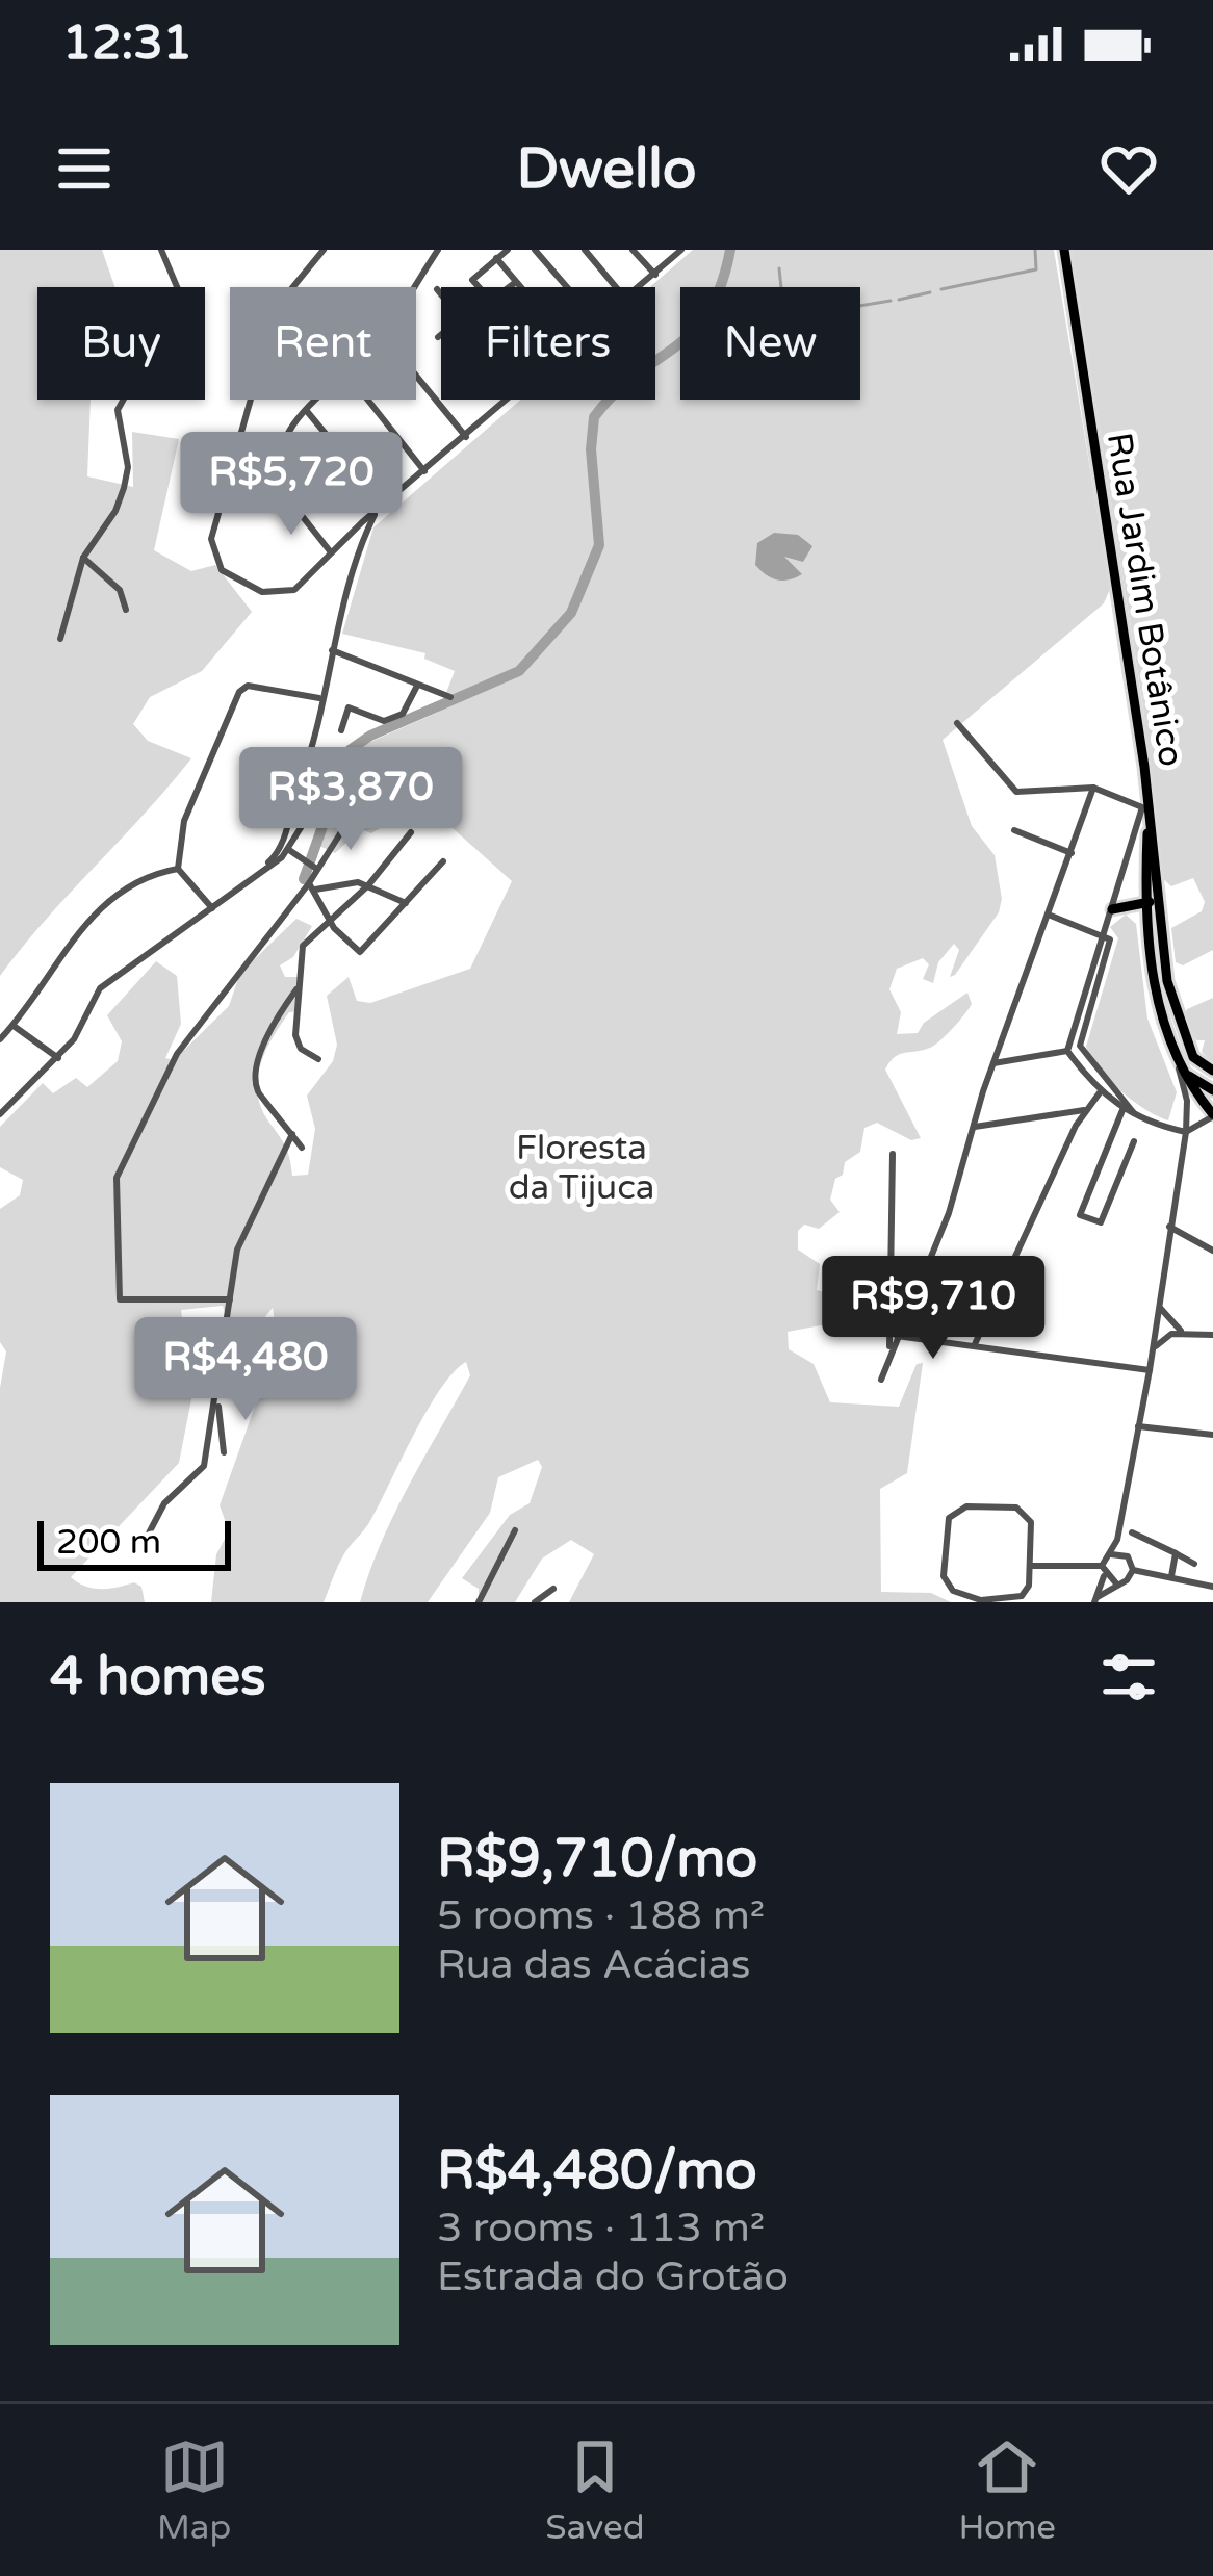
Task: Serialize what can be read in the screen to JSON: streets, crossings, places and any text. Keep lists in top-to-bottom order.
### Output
{
  "streets": {
    "main road": ["Rua Jardim Botânico"]
  },
  "parks": ["Floresta da Tijuca"],
  "scale_bar": "200 m",
  "page": {
    "status": "12:31",
    "header": "Dwello",
    "chip": [
      "Buy",
      "Rent",
      "Filters",
      "New"
    ],
    "price": [
      "R$5,720",
      "R$3,870",
      "R$9,710",
      "R$4,480"
    ],
    "scale": "200 m",
    "heading": "4 homes",
    "list": [
      {
        "name": "R$9,710/mo",
        "note": "5 rooms · 188 m² · Rua das Acácias"
      },
      {
        "name": "R$4,480/mo",
        "note": "3 rooms · 113 m² · Estrada do Grotão"
      }
    ],
    "tabs": ["Map", "Saved", "Home"]
  }
}
